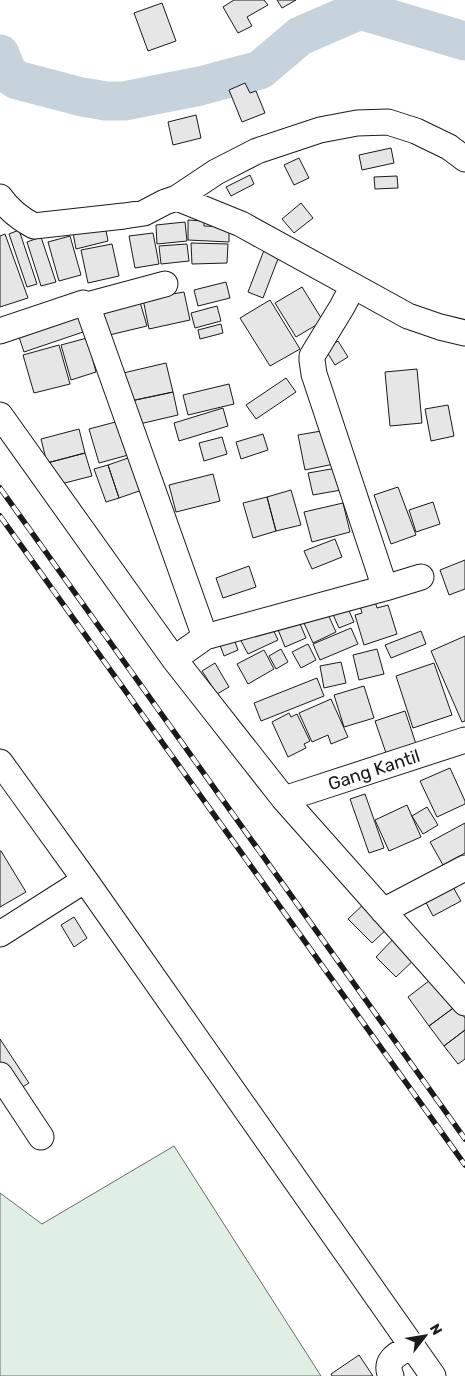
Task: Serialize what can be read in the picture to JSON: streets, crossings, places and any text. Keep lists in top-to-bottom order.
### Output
{
  "streets": {
    "street": ["Gang Kantil"]
  },
  "north": "top right"
}
